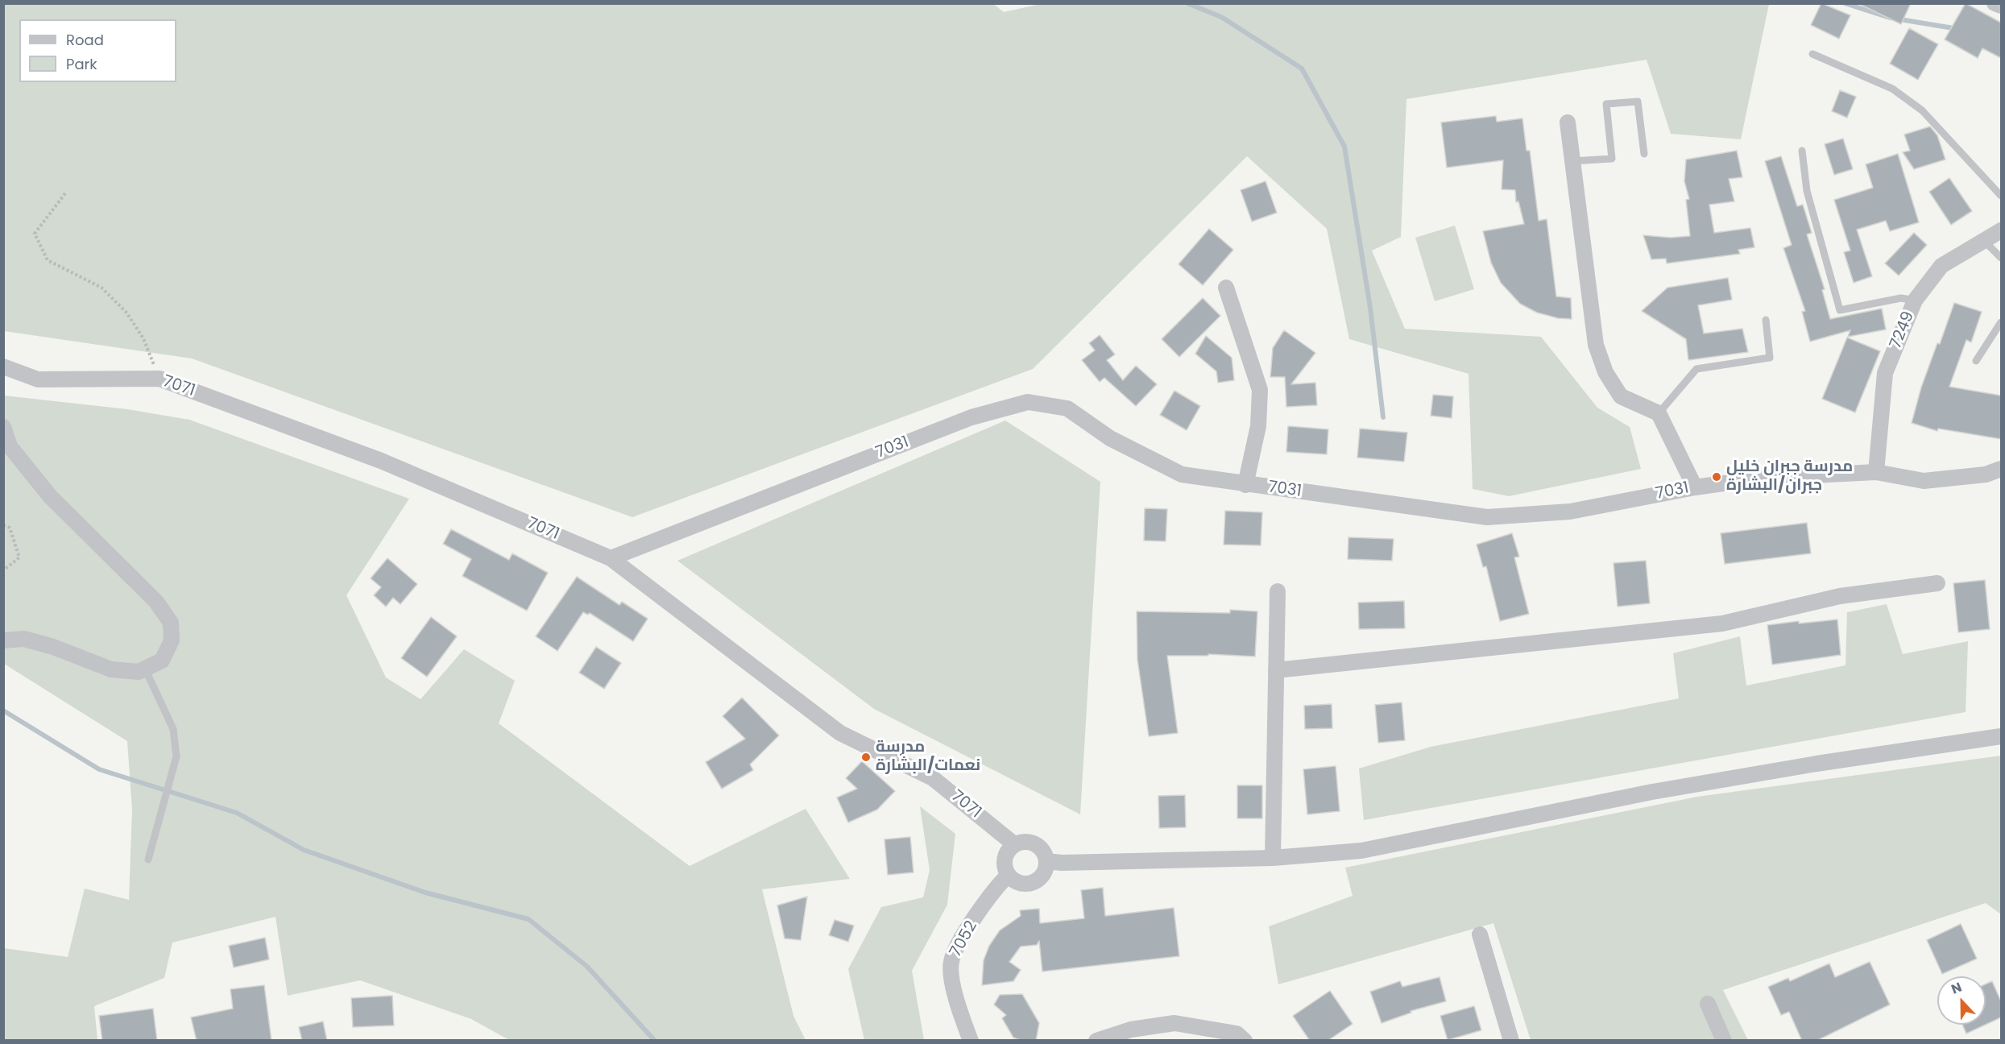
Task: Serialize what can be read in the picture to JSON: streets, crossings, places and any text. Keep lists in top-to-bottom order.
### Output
{
  "streets": {
    "street": [
      "7249",
      "7071",
      "7031",
      "7052"
    ]
  },
  "crossings": [
    ["7249", "7031"],
    ["7071", "7031"],
    ["7071", "7052"]
  ],
  "places": ["مدرسة جبران خليل جبران/البشارة", "مدرسة نعمات/البشارة"],
  "legend": ["Road", "Park"],
  "north": "top"
}
